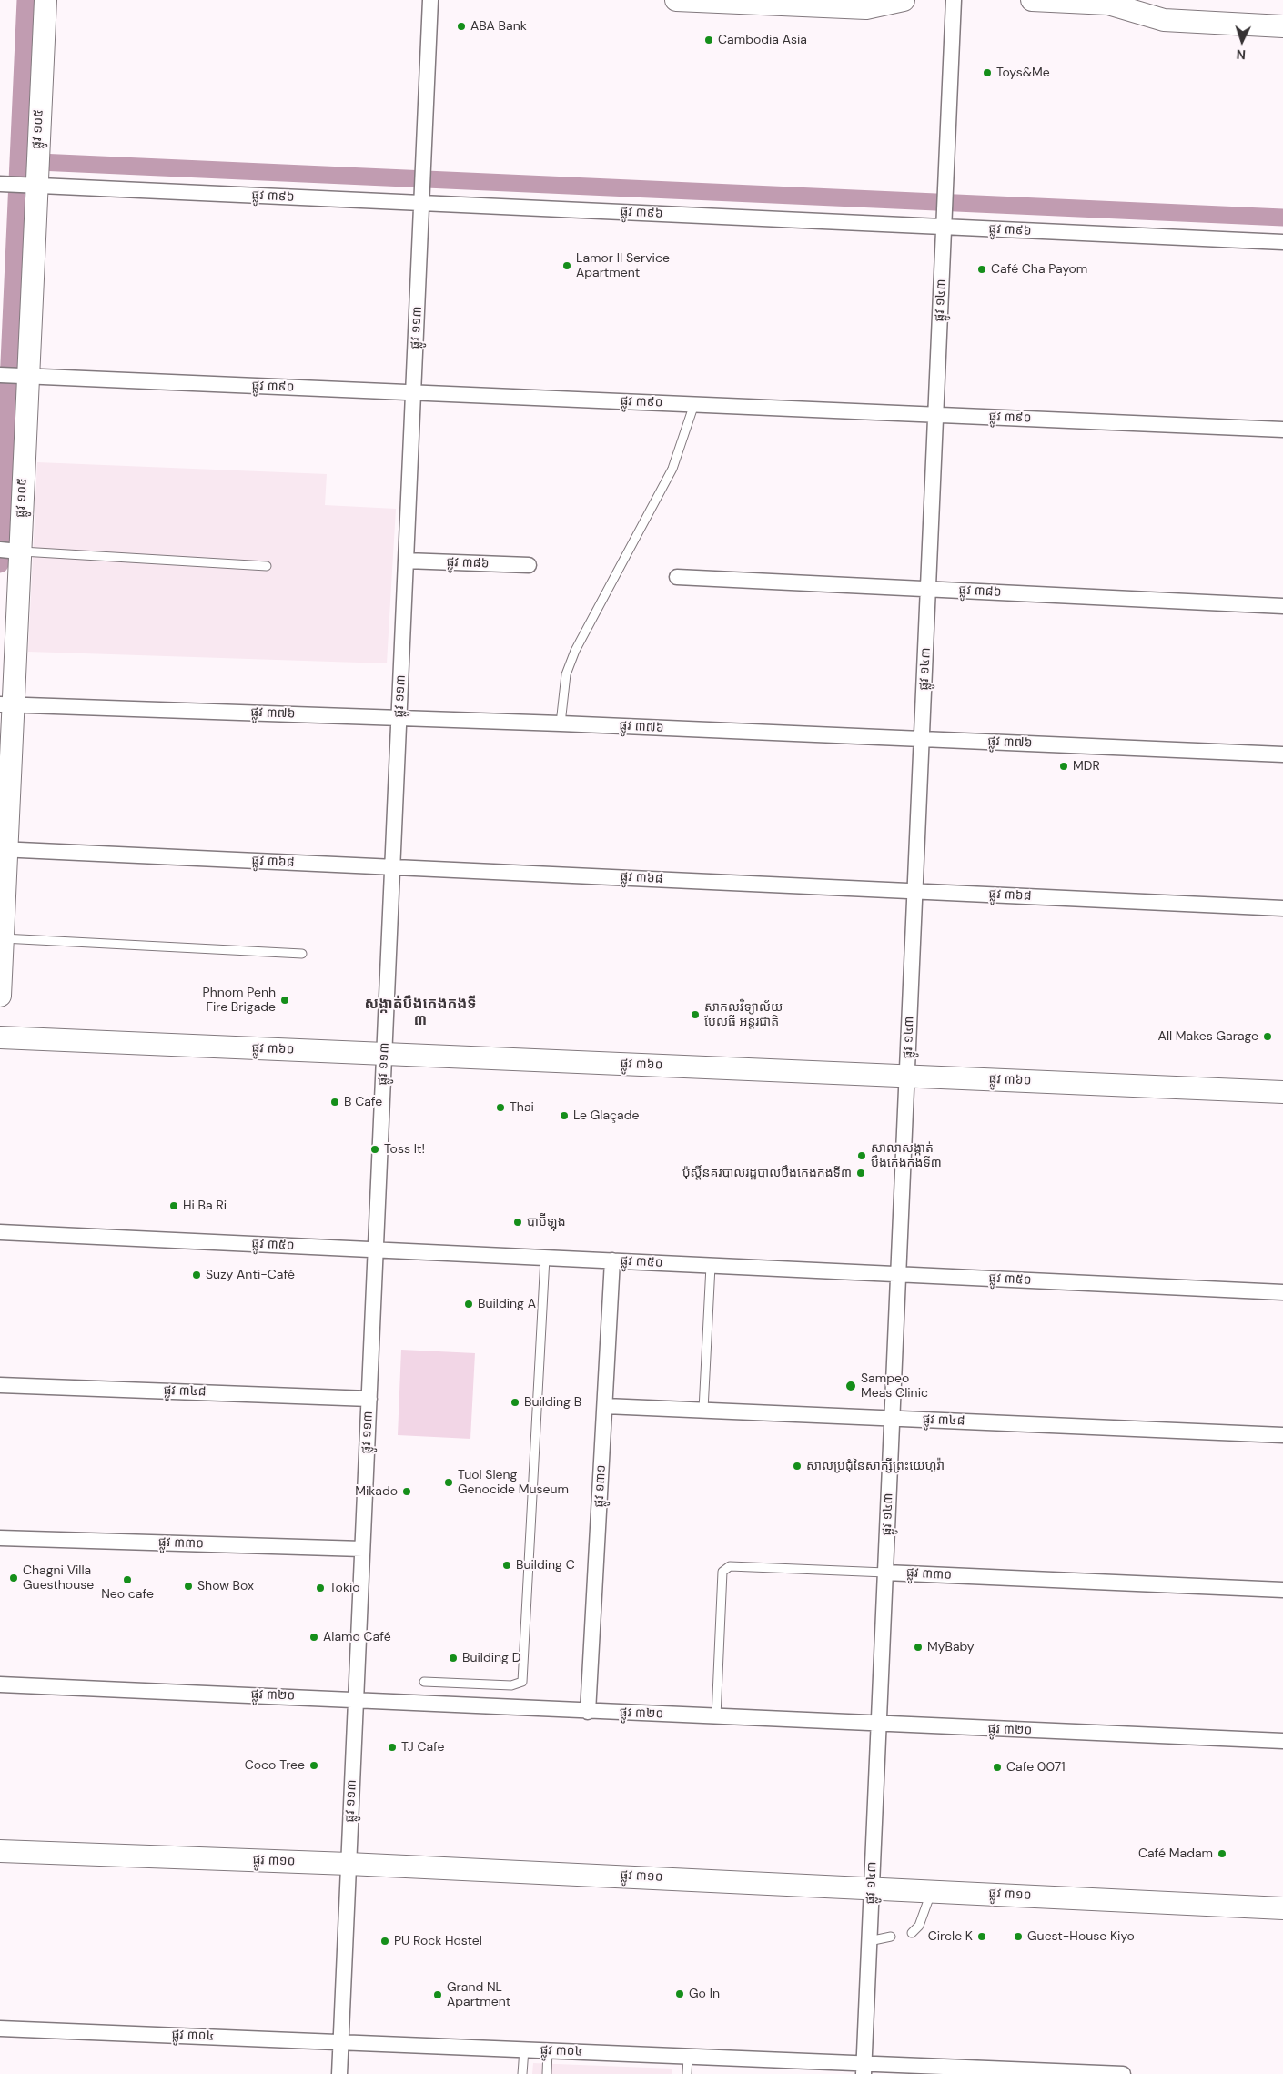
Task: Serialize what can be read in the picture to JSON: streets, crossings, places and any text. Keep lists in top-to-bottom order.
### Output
{
  "streets": {
    "street": [
      "ផ្លូវ ១០៥",
      "ផ្លូវ ៣៩៦",
      "ផ្លូវ ១៤៣",
      "ផ្លូវ ១១៣",
      "ផ្លូវ ៣៩០",
      "ផ្លូវ ៣៨៦",
      "ផ្លូវ ៣៧៦",
      "ផ្លូវ ៣៦៨",
      "ផ្លូវ ៣៦០",
      "ផ្លូវ ៣៥០",
      "ផ្លូវ ៣៤៨",
      "ផ្លូវ ១៣១",
      "ផ្លូវ ៣៣០",
      "ផ្លូវ ៣២០",
      "ផ្លូវ ៣១០",
      "ផ្លូវ ៣០៤"
    ]
  },
  "crossings": [
    ["ផ្លូវ ១០៥", "ផ្លូវ ៣៩៦"],
    ["ផ្លូវ ១០៥", "ផ្លូវ ៣៩០"],
    ["ផ្លូវ ១០៥", "ផ្លូវ ៣៧៦"],
    ["ផ្លូវ ១០៥", "ផ្លូវ ៣៦៨"],
    ["ផ្លូវ ៣៩៦", "ផ្លូវ ១៤៣"],
    ["ផ្លូវ ៣៩៦", "ផ្លូវ ១១៣"],
    ["ផ្លូវ ១៤៣", "ផ្លូវ ៣៩០"],
    ["ផ្លូវ ១៤៣", "ផ្លូវ ៣៨៦"],
    ["ផ្លូវ ១៤៣", "ផ្លូវ ៣៧៦"],
    ["ផ្លូវ ១៤៣", "ផ្លូវ ៣៦៨"],
    ["ផ្លូវ ១៤៣", "ផ្លូវ ៣៦០"],
    ["ផ្លូវ ១៤៣", "ផ្លូវ ៣៥០"],
    ["ផ្លូវ ១៤៣", "ផ្លូវ ៣៤៨"],
    ["ផ្លូវ ១៤៣", "ផ្លូវ ៣៣០"],
    ["ផ្លូវ ១៤៣", "ផ្លូវ ៣២០"],
    ["ផ្លូវ ១៤៣", "ផ្លូវ ៣១០"],
    ["ផ្លូវ ១៤៣", "ផ្លូវ ៣០៤"],
    ["ផ្លូវ ១១៣", "ផ្លូវ ៣៩០"],
    ["ផ្លូវ ១១៣", "ផ្លូវ ៣៨៦"],
    ["ផ្លូវ ១១៣", "ផ្លូវ ៣៧៦"],
    ["ផ្លូវ ១១៣", "ផ្លូវ ៣៦៨"],
    ["ផ្លូវ ១១៣", "ផ្លូវ ៣៦០"],
    ["ផ្លូវ ១១៣", "ផ្លូវ ៣៥០"],
    ["ផ្លូវ ១១៣", "ផ្លូវ ៣៤៨"],
    ["ផ្លូវ ១១៣", "ផ្លូវ ៣៣០"],
    ["ផ្លូវ ១១៣", "ផ្លូវ ៣២០"],
    ["ផ្លូវ ១១៣", "ផ្លូវ ៣១០"],
    ["ផ្លូវ ១១៣", "ផ្លូវ ៣០៤"],
    ["ផ្លូវ ៣៥០", "ផ្លូវ ១៣១"],
    ["ផ្លូវ ៣៤៨", "ផ្លូវ ១៣១"],
    ["ផ្លូវ ១៣១", "ផ្លូវ ៣២០"],
    ["ផ្លូវ ៣៣០", "ផ្លូវ ៣២០"]
  ],
  "districts": ["សង្កាត់បឹងកេងកងទី ៣"],
  "places": [
    "ABA Bank",
    "Cambodia Asia",
    "Toys&Me",
    "Lamor II Service Apartment",
    "Café Cha Payom",
    "MDR",
    "Phnom Penh Fire Brigade",
    "សាកលវិទ្យាល័យ ប៊ែលធី អន្តរជាតិ",
    "All Makes Garage",
    "B Cafe",
    "Thai",
    "Le Glaçade",
    "Toss It!",
    "សាលាសង្កាត់ បឹងកេងកងទី៣",
    "ប៉ុស្តិ៍នគរបាលរដ្ឋបាលបឹងកេងកងទី៣",
    "Hi Ba Ri",
    "បាប៊ីឡុង",
    "Suzy Anti-Café",
    "Building A",
    "Sampeo Meas Clinic",
    "Building B",
    "សាលប្រជុំនៃសាក្សីព្រះយេហូវ៉ា",
    "Tuol Sleng Genocide Museum",
    "Mikado",
    "Building C",
    "Chagni Villa Guesthouse",
    "Neo cafe",
    "Show Box",
    "Tokio",
    "Alamo Café",
    "MyBaby",
    "Building D",
    "TJ Cafe",
    "Coco Tree",
    "Cafe 0071",
    "Café Madam",
    "Circle K",
    "Guest-House Kiyo",
    "PU Rock Hostel",
    "Go In",
    "Grand NL Apartment"
  ],
  "north": "bottom"
}
